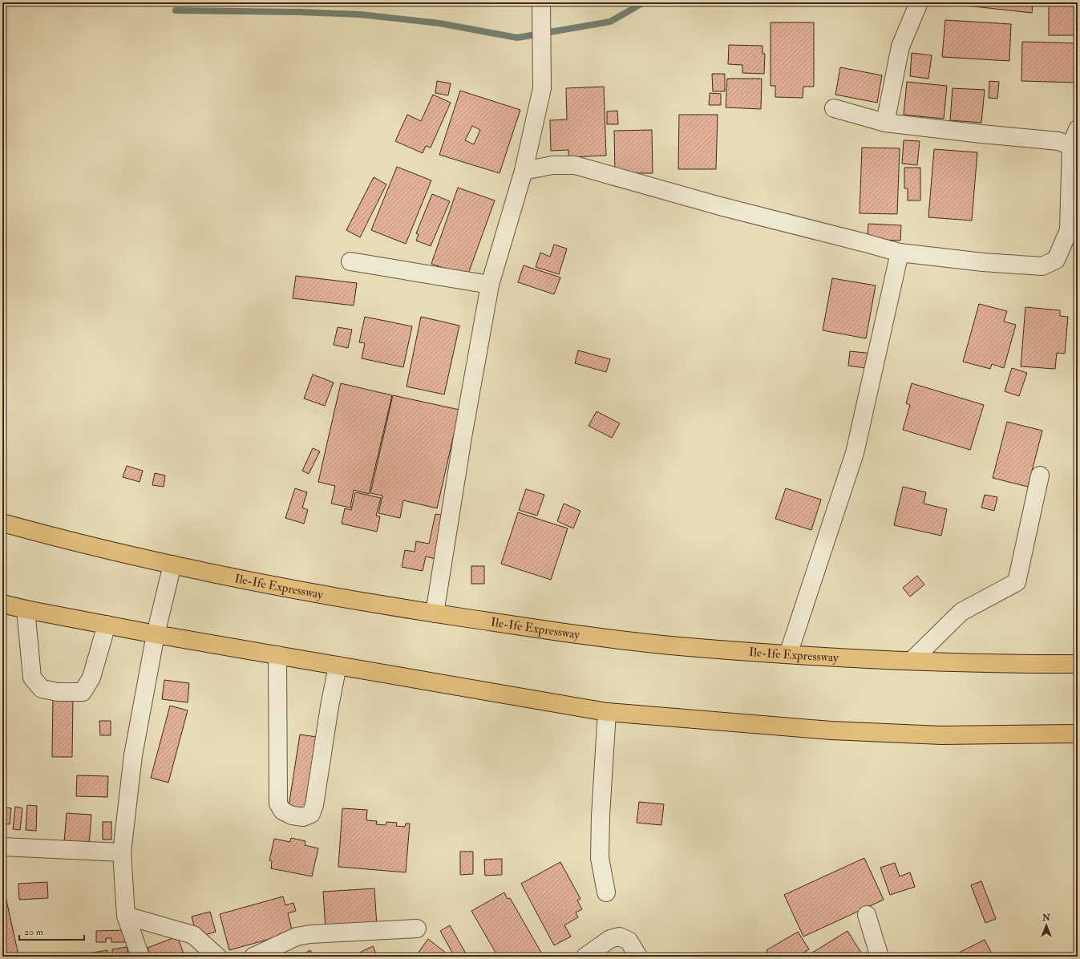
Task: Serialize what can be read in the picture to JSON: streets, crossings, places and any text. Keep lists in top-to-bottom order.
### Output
{
  "streets": {
    "highway": ["Ile-Ife Expressway"]
  },
  "scale_bar": "20 m",
  "north": "top"
}
